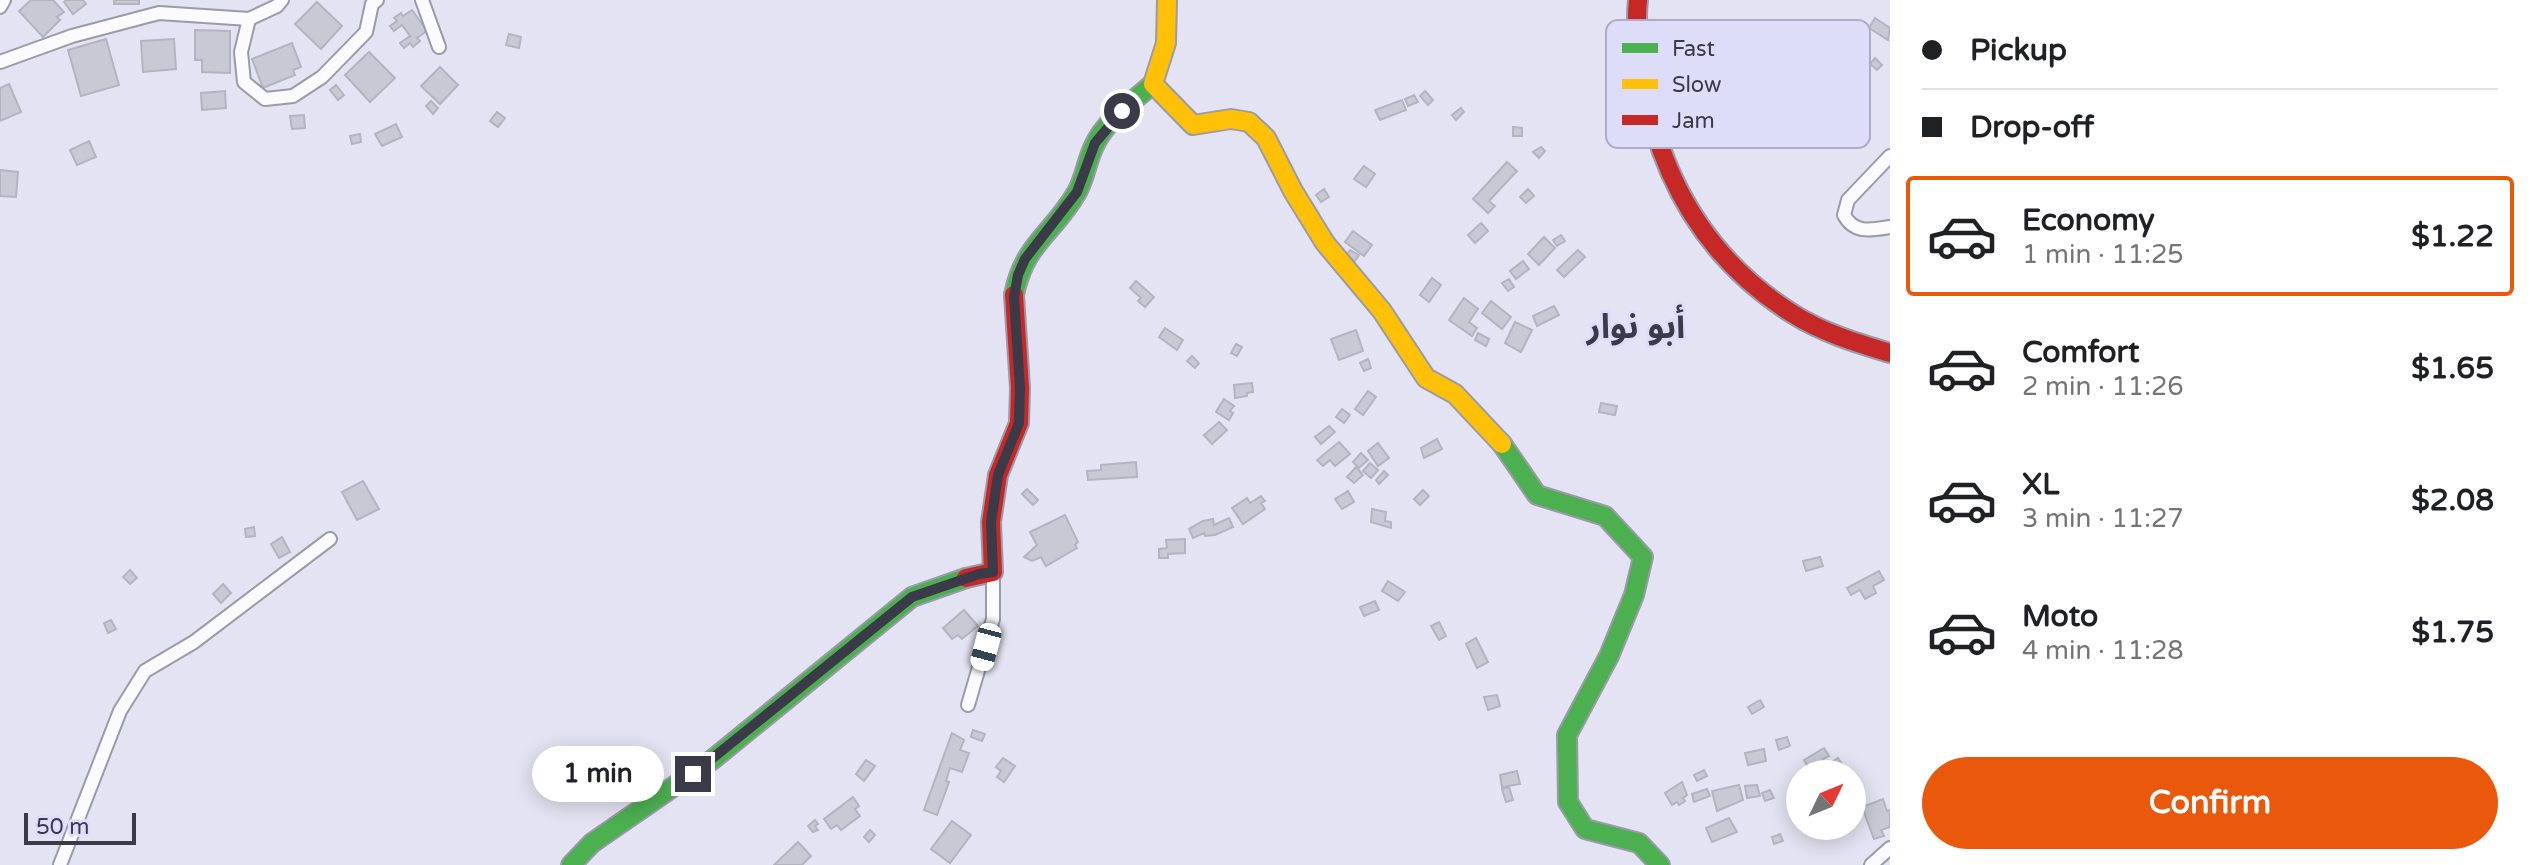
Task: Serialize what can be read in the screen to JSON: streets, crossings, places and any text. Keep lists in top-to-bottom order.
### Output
{
  "districts": ["أبو نوار"],
  "legend": ["Fast", "Slow", "Jam"],
  "scale_bar": "50 m",
  "north": "top right",
  "page": {
    "banner": ["Pickup", "Drop-off"],
    "list": [
      {
        "name": "Economy",
        "note": "1 min · 11:25",
        "value": "$1.22"
      },
      {
        "name": "Comfort",
        "note": "2 min · 11:26",
        "value": "$1.65"
      },
      {
        "name": "XL",
        "note": "3 min · 11:27",
        "value": "$2.08"
      },
      {
        "name": "Moto",
        "note": "4 min · 11:28",
        "value": "$1.75"
      }
    ],
    "buttons": "Confirm",
    "bubble": "1 min",
    "scale": "50 m"
  }
}
